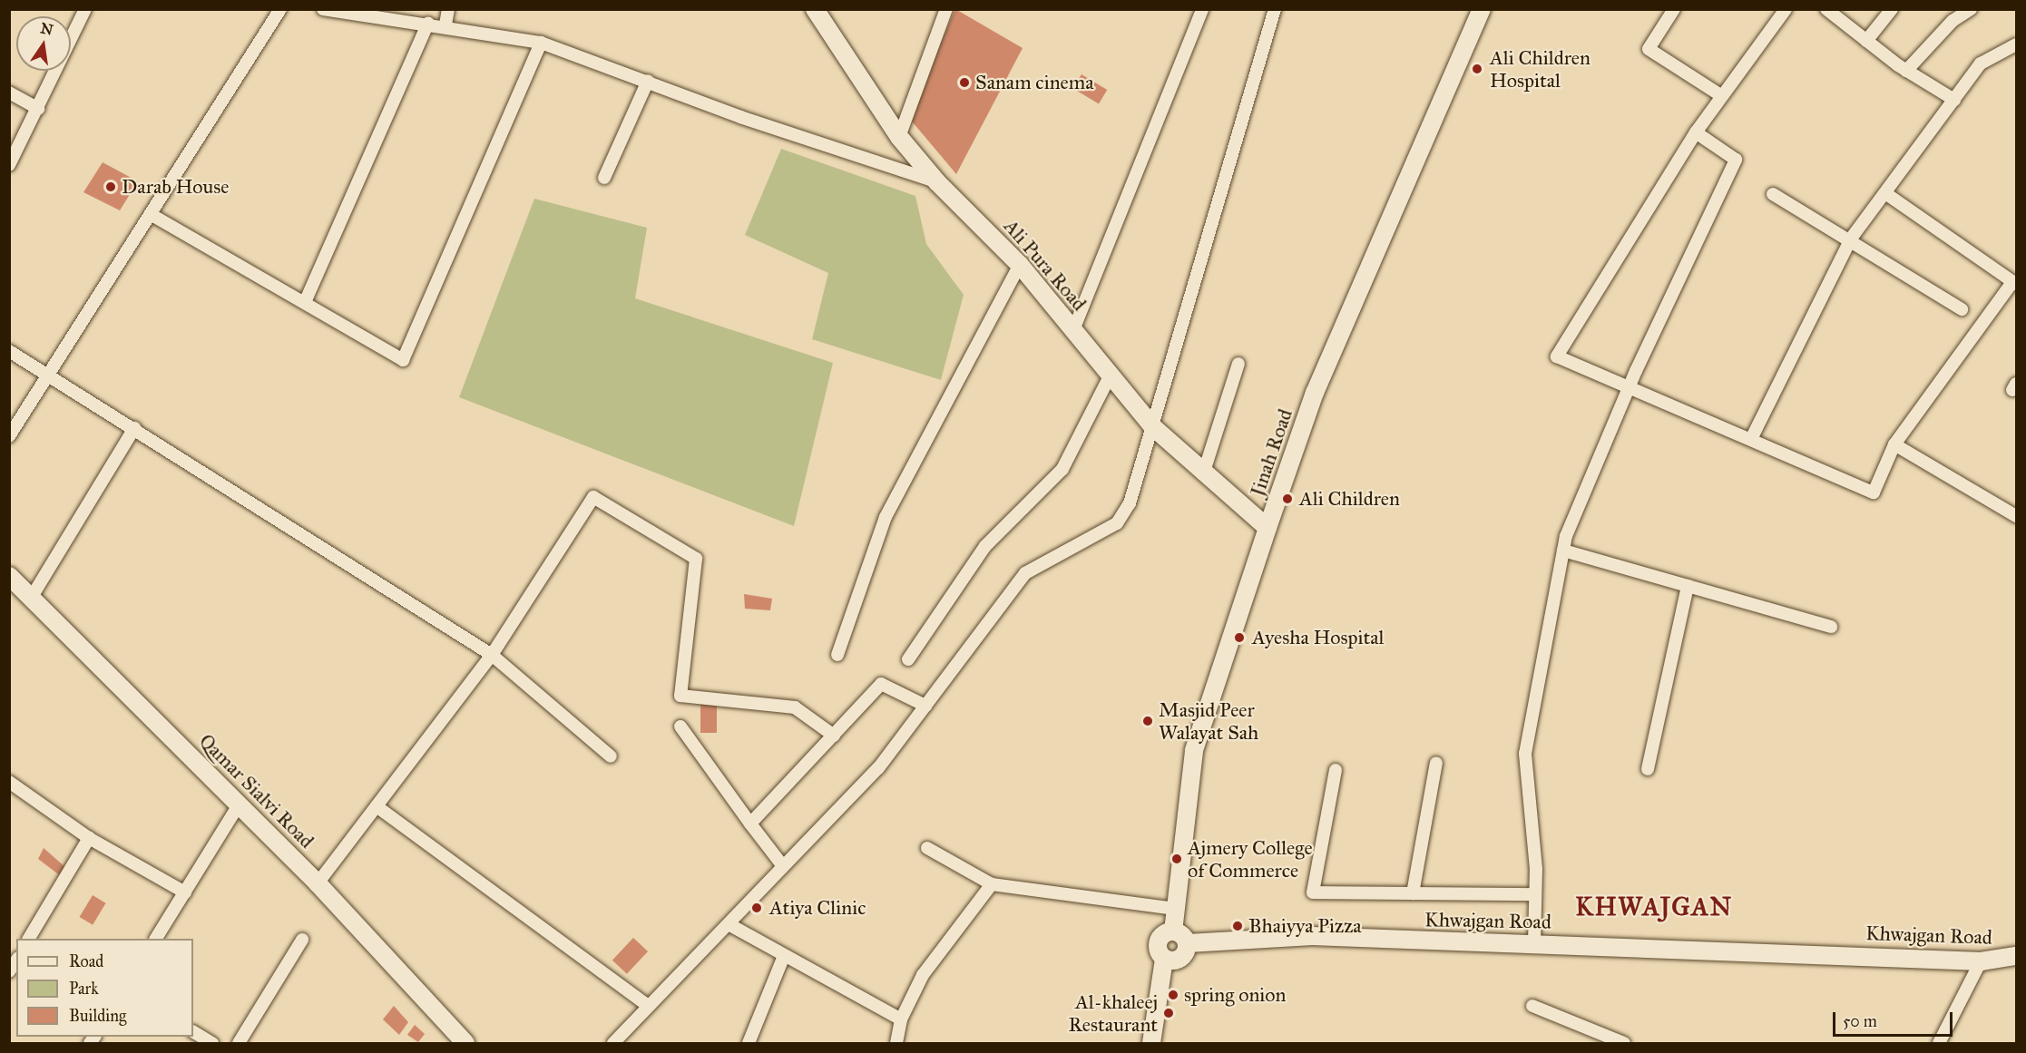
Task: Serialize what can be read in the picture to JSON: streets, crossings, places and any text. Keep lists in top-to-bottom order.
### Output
{
  "streets": {
    "street": [
      "Ali Pura Road",
      "Jinah Road",
      "Qamar Sialvi Road",
      "Khwajgan Road"
    ]
  },
  "crossings": [
    ["Ali Pura Road", "Jinah Road"],
    ["Jinah Road", "Khwajgan Road"]
  ],
  "districts": ["KHWAJGAN"],
  "places": [
    "Ali Children Hospital",
    "Sanam cinema",
    "Darab House",
    "Ali Children",
    "Ayesha Hospital",
    "Masjid Peer Walayat Sah",
    "Ajmery College of Commerce",
    "Atiya Clinic",
    "Bhaiyya Pizza",
    "spring onion",
    "Al-khaleej Restaurant"
  ],
  "legend": ["Road", "Park", "Building"],
  "scale_bar": "50 m",
  "north": "top"
}
